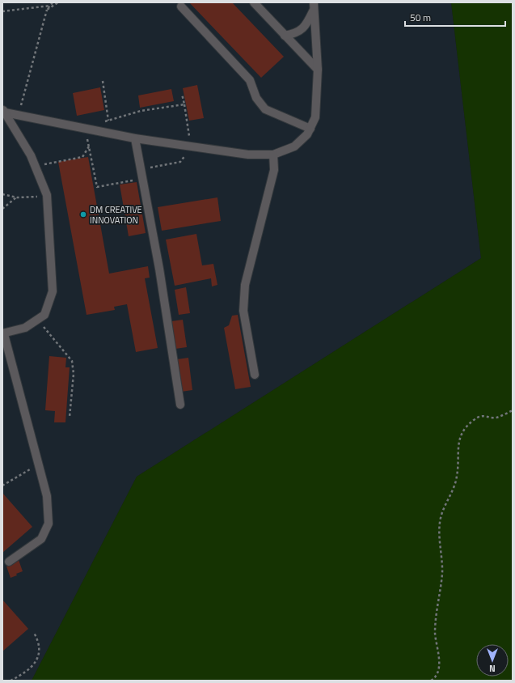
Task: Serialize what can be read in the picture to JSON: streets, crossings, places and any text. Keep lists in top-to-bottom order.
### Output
{
  "places": ["DM CREATIVE INNOVATION"],
  "scale_bar": "50 m",
  "north": "bottom"
}
